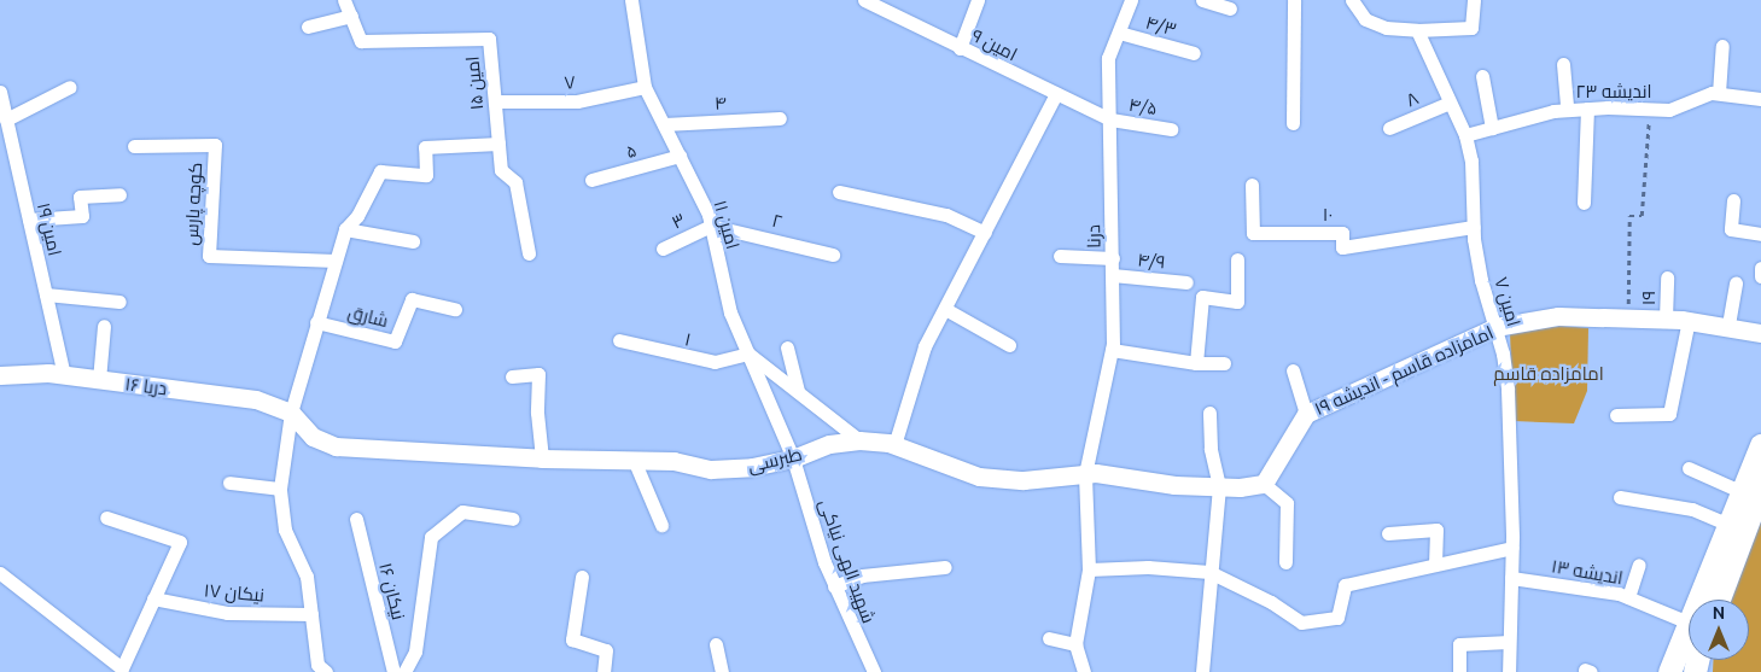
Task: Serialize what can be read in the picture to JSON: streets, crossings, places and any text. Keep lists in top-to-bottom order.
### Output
{
  "streets": {
    "street": [
      "۴/۳",
      "امین ۹",
      "۷",
      "امین ۱۵",
      "اندیشه ۲۳",
      "۸",
      "۴",
      "۴/۵",
      "۵",
      "کوچه پارس",
      "۱۰",
      "۳",
      "۲",
      "امین ۱۱",
      "امین ۱۹",
      "درنا",
      "۴/۹",
      "۱۹",
      "امین ۷",
      "شارق",
      "۱",
      "امامزاده قاسم - اندیشه ۱۹",
      "دریا ۱۶",
      "طبرسی",
      "شهید الهی نیاکی",
      "اندیشه ۱۳",
      "نیکان ۱۶",
      "نیکان ۱۷"
    ]
  },
  "crossings": [
    ["۴/۳", "درنا"],
    ["امین ۹", "۴/۵"],
    ["امین ۹", "درنا"],
    ["۷", "امین ۱۵"],
    ["۷", "امین ۱۱"],
    ["اندیشه ۲۳", "امین ۷"],
    ["۸", "امین ۷"],
    ["۴", "امین ۱۱"],
    ["۴/۵", "درنا"],
    ["۵", "امین ۱۱"],
    ["۱۰", "امین ۷"],
    ["۳", "۲"],
    ["۳", "امین ۱۱"],
    ["۲", "امین ۱۱"],
    ["امین ۱۱", "۱"],
    ["امین ۱۱", "طبرسی"],
    ["امین ۱۱", "شهید الهی نیاکی"],
    ["امین ۱۹", "دریا ۱۶"],
    ["درنا", "۴/۹"],
    ["درنا", "طبرسی"],
    ["۱۹", "امامزاده قاسم - اندیشه ۱۹"],
    ["امین ۷", "امامزاده قاسم - اندیشه ۱۹"],
    ["امین ۷", "اندیشه ۱۳"],
    ["امامزاده قاسم - اندیشه ۱۹", "طبرسی"],
    ["دریا ۱۶", "طبرسی"],
    ["طبرسی", "شهید الهی نیاکی"]
  ],
  "parks": ["امامزاده قاسم"],
  "north": "top"
}
